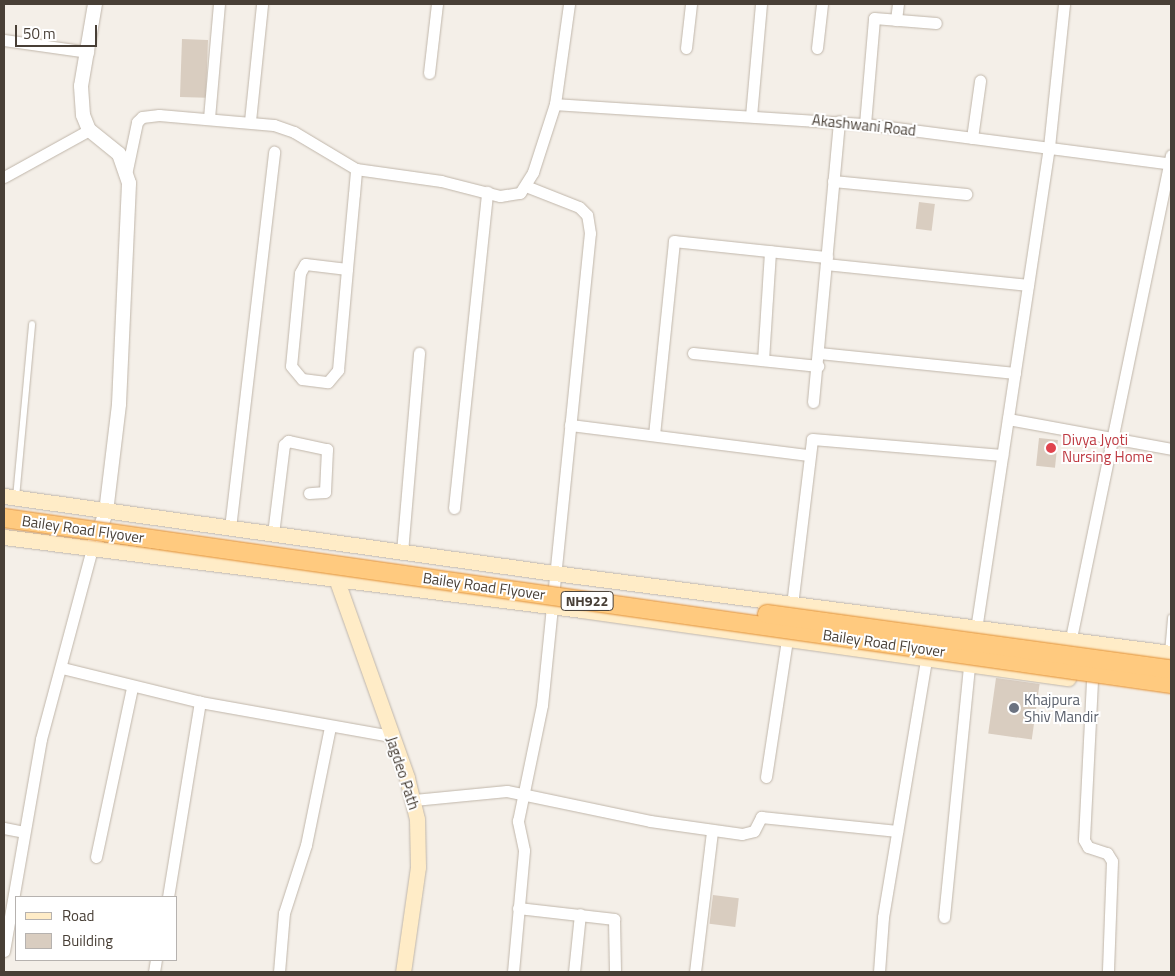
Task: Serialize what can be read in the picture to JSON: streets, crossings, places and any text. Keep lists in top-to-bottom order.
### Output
{
  "streets": {
    "highway": ["Bailey Road Flyover", "NH922"],
    "main road": ["Jagdeo Path"],
    "street": ["Akashwani Road"]
  },
  "places": ["Divya Jyoti Nursing Home", "Khajpura Shiv Mandir"],
  "legend": ["Road", "Building"],
  "scale_bar": "50 m"
}
